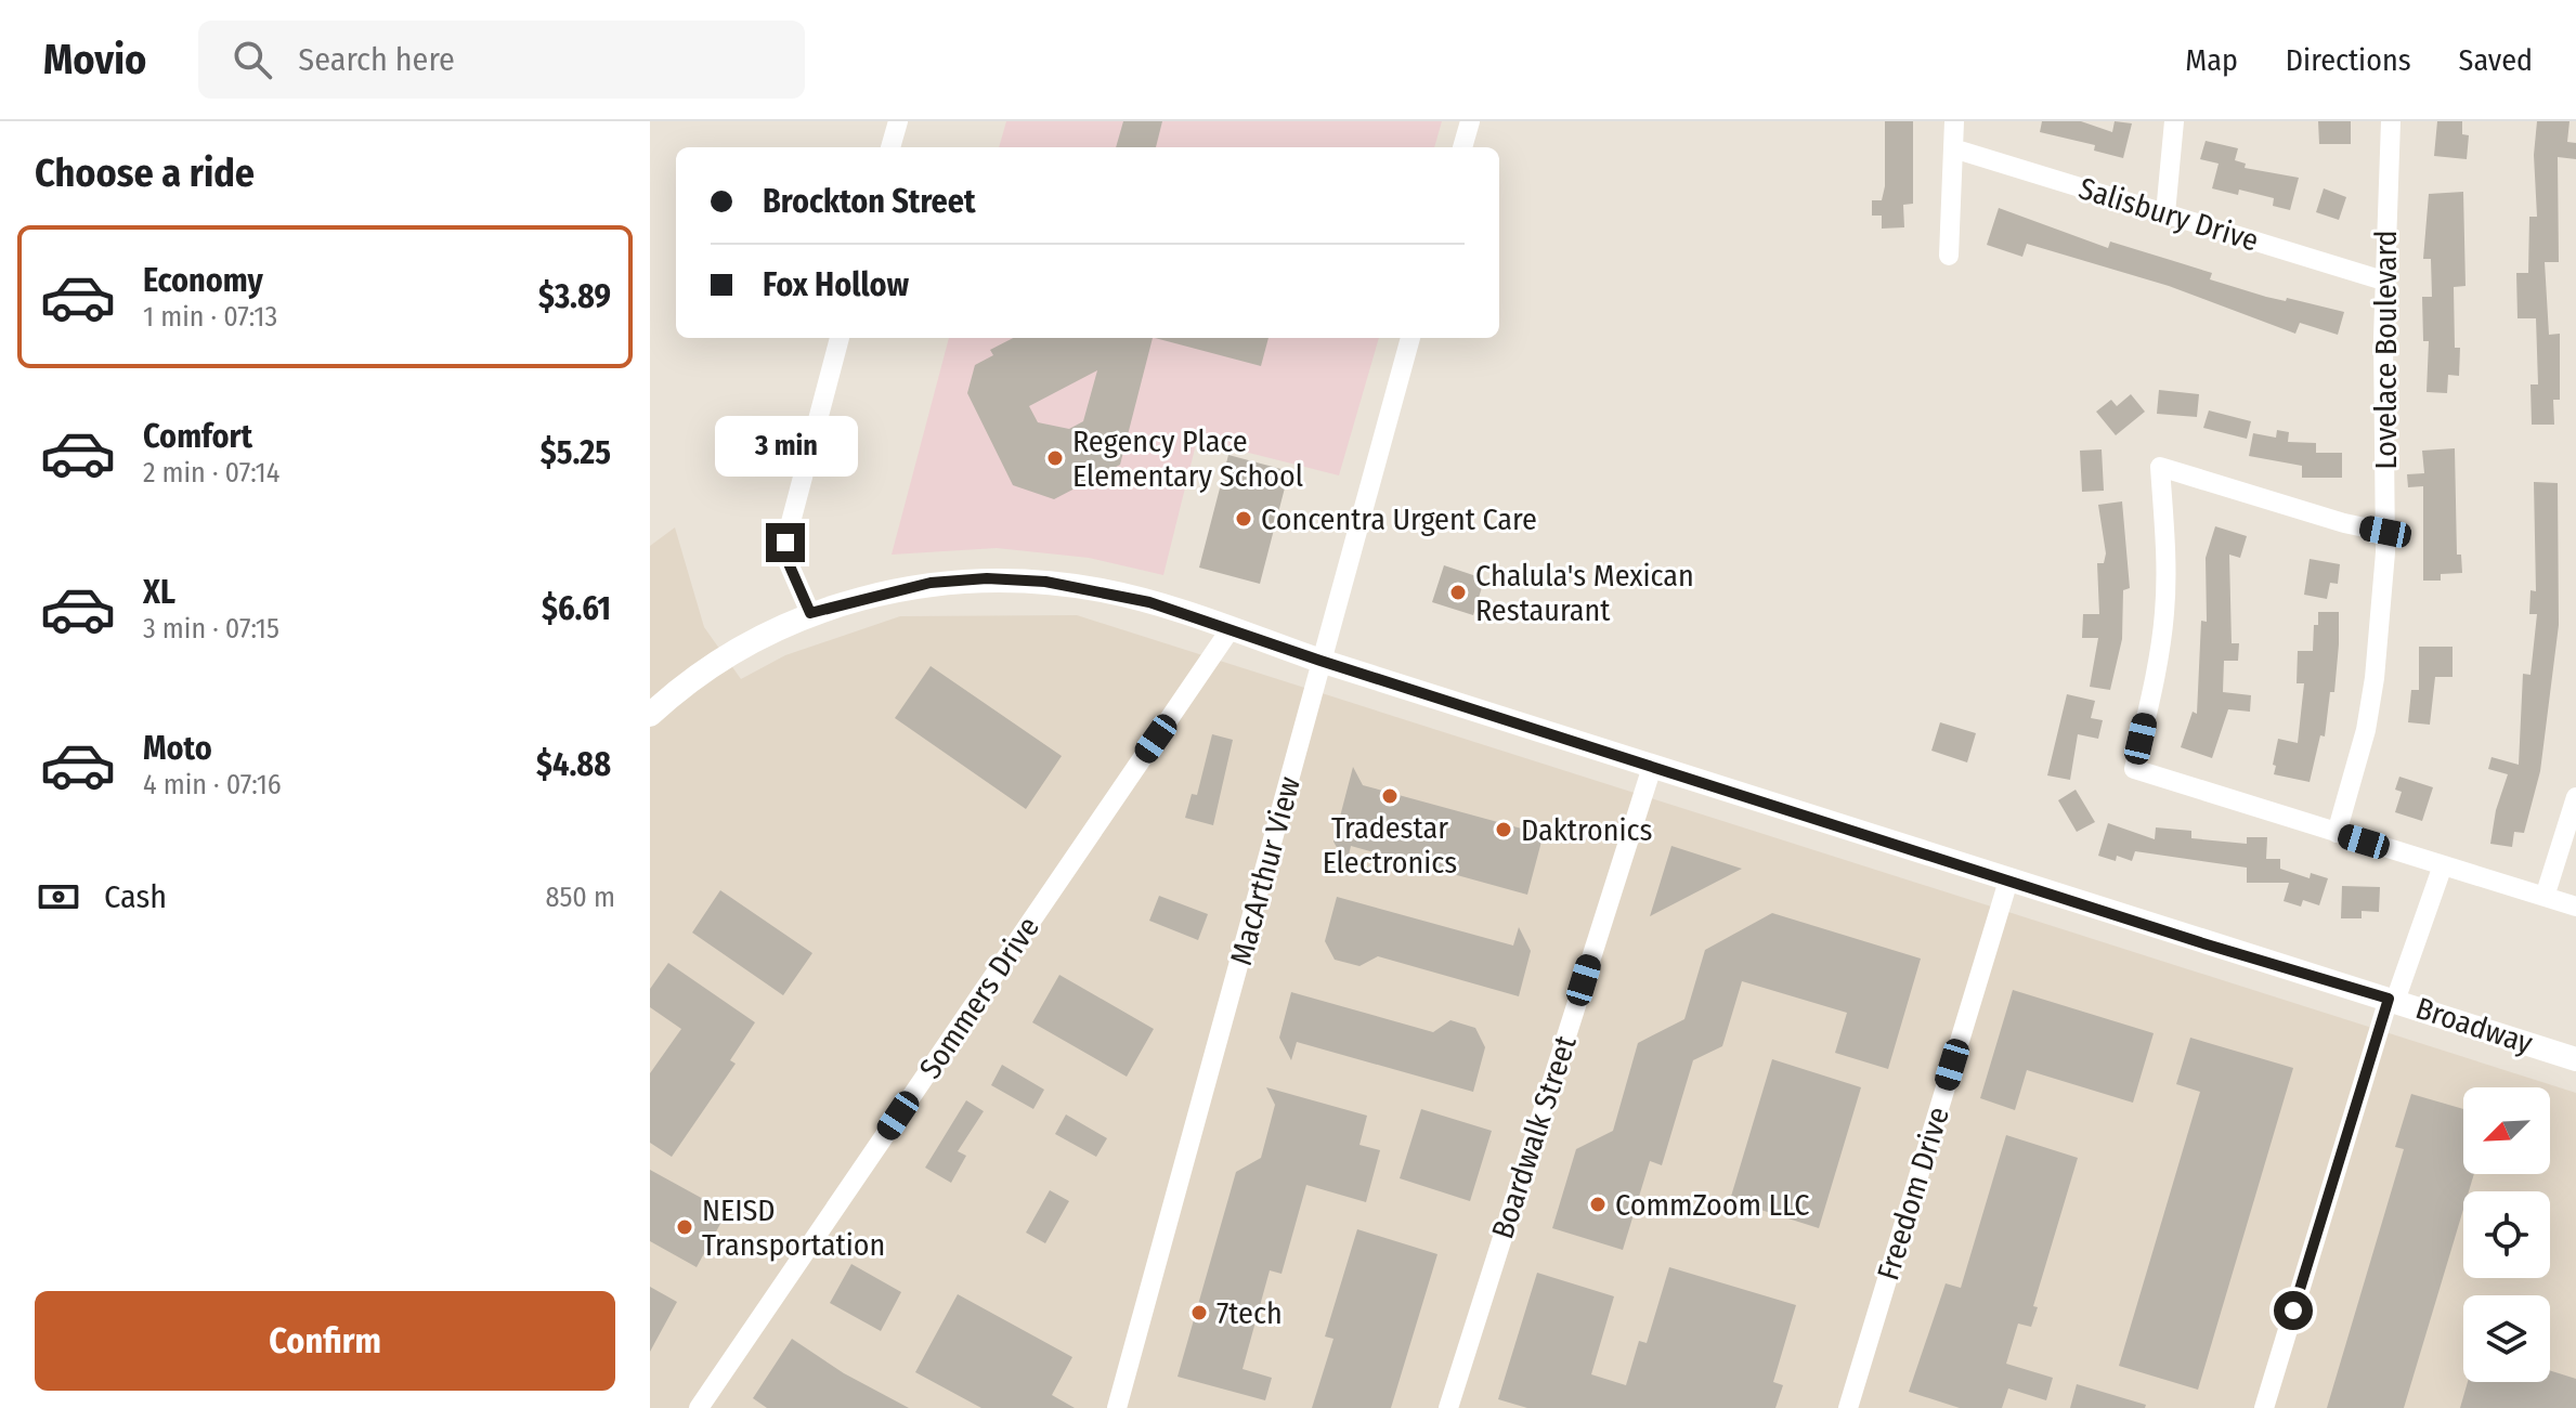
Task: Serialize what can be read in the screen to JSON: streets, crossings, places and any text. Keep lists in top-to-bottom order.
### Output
{
  "streets": {
    "main road": ["Broadway"],
    "street": [
      "Salisbury Drive",
      "Lovelace Boulevard",
      "MacArthur View",
      "Sommers Drive",
      "Boardwalk Street",
      "Freedom Drive"
    ]
  },
  "crossings": [
    ["Salisbury Drive", "Lovelace Boulevard"],
    ["MacArthur View", "Broadway"],
    ["Sommers Drive", "Broadway"],
    ["Broadway", "Boardwalk Street"],
    ["Broadway", "Freedom Drive"]
  ],
  "places": [
    "Regency Place Elementary School",
    "Concentra Urgent Care",
    "Chalula's Mexican Restaurant",
    "Tradestar Electronics",
    "Daktronics",
    "CommZoom LLC",
    "NEISD Transportation",
    "7tech"
  ],
  "north": "bottom left",
  "page": {
    "header": "Movio",
    "search": "Search here",
    "nav": ["Map", "Directions", "Saved"],
    "heading": "Choose a ride",
    "banner": ["Brockton Street", "Fox Hollow"],
    "list": [
      {
        "name": "Economy",
        "note": "1 min · 07:13",
        "value": "$3.89"
      },
      {
        "name": "Comfort",
        "note": "2 min · 07:14",
        "value": "$5.25"
      },
      {
        "name": "XL",
        "note": "3 min · 07:15",
        "value": "$6.61"
      },
      {
        "name": "Moto",
        "note": "4 min · 07:16",
        "value": "$4.88"
      }
    ],
    "bubble": "3 min",
    "pay": ["Cash", "850 m"],
    "buttons": "Confirm"
  }
}
